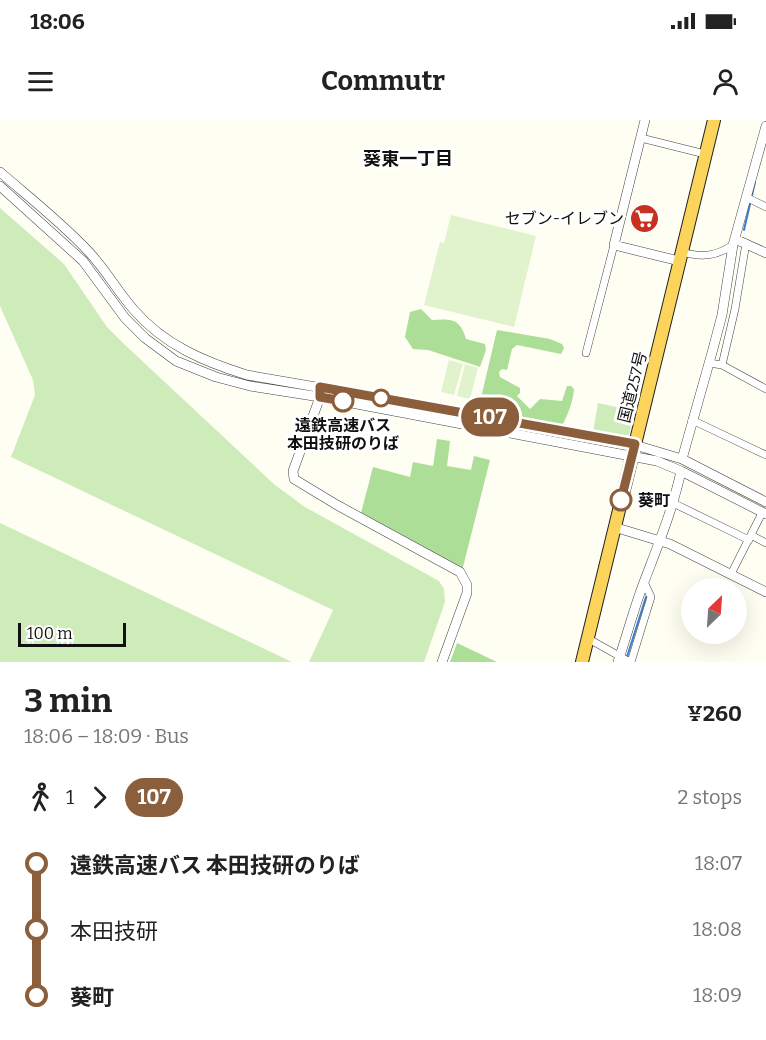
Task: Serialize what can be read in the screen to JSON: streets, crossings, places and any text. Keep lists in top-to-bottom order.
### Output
{
  "streets": {
    "highway": ["国道257号"]
  },
  "districts": ["葵東一丁目"],
  "places": {
    "supermarket": ["セブン-イレブン"],
    "other": ["遠鉄高速バス 本田技研のりば", "葵町"]
  },
  "lines": ["bus line 107"],
  "scale_bar": "100 m",
  "north": "top right",
  "page": {
    "status": "18:06",
    "header": "Commutr",
    "on_map": "107",
    "scale": "100 m",
    "heading": ["3 min", "18:06 – 18:09 · Bus", "¥260"],
    "legs": ["1", "107", "2 stops"],
    "list": [
      {
        "name": "遠鉄高速バス 本田技研のりば",
        "value": "18:07"
      },
      {
        "name": "本田技研",
        "value": "18:08"
      },
      {
        "name": "葵町",
        "value": "18:09"
      }
    ]
  }
}
